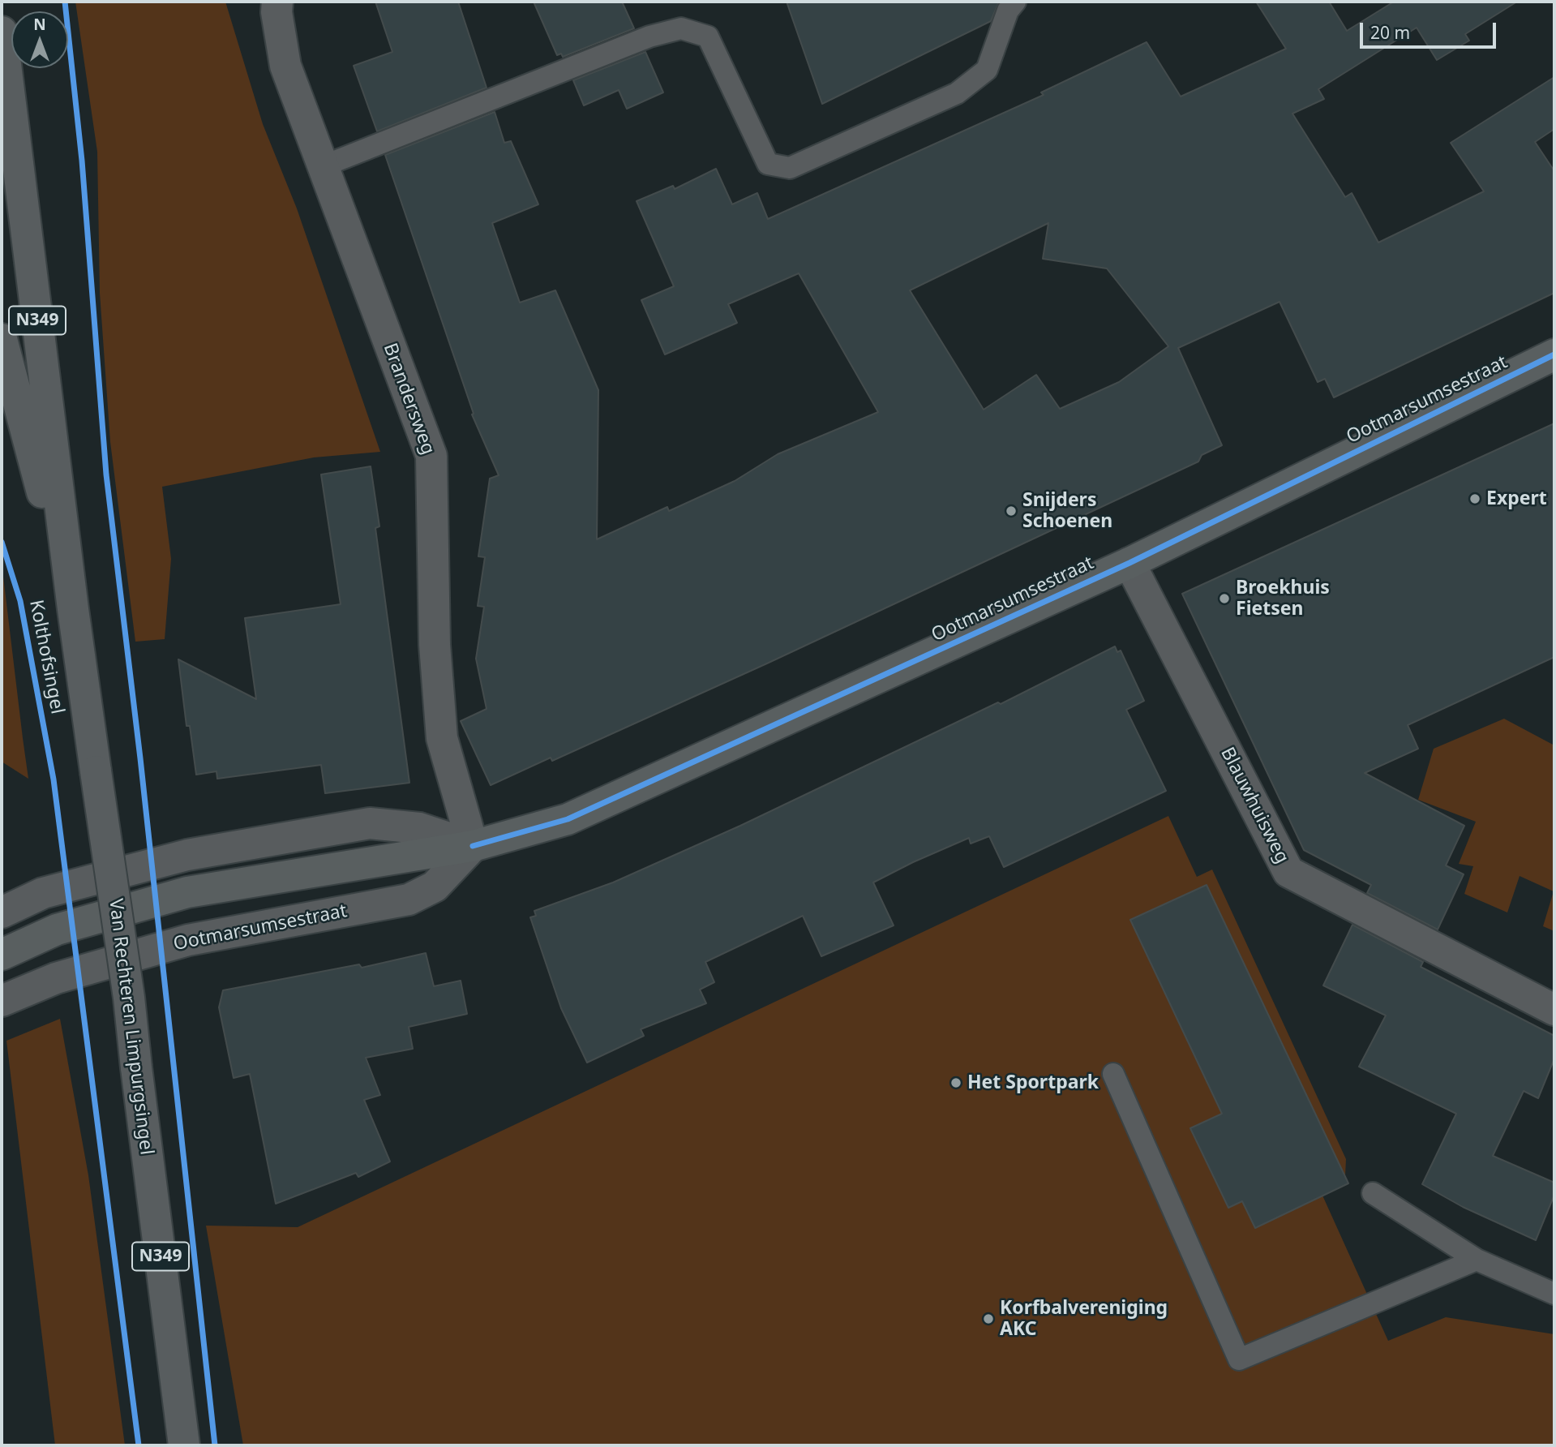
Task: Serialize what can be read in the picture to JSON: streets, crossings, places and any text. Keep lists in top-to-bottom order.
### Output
{
  "streets": {
    "main road": ["N349", "Van Rechteren Limpurgsingel"],
    "street": ["Brandersweg", "Ootmarsumsestraat", "Blauwhuisweg"],
    "cycle path": ["Kolthofsingel"]
  },
  "crossings": [
    ["Brandersweg", "Ootmarsumsestraat"],
    ["Ootmarsumsestraat", "Blauwhuisweg"]
  ],
  "places": [
    "Expert",
    "Snijders Schoenen",
    "Broekhuis Fietsen",
    "Het Sportpark",
    "Korfbalvereniging AKC"
  ],
  "scale_bar": "20 m",
  "north": "top"
}
